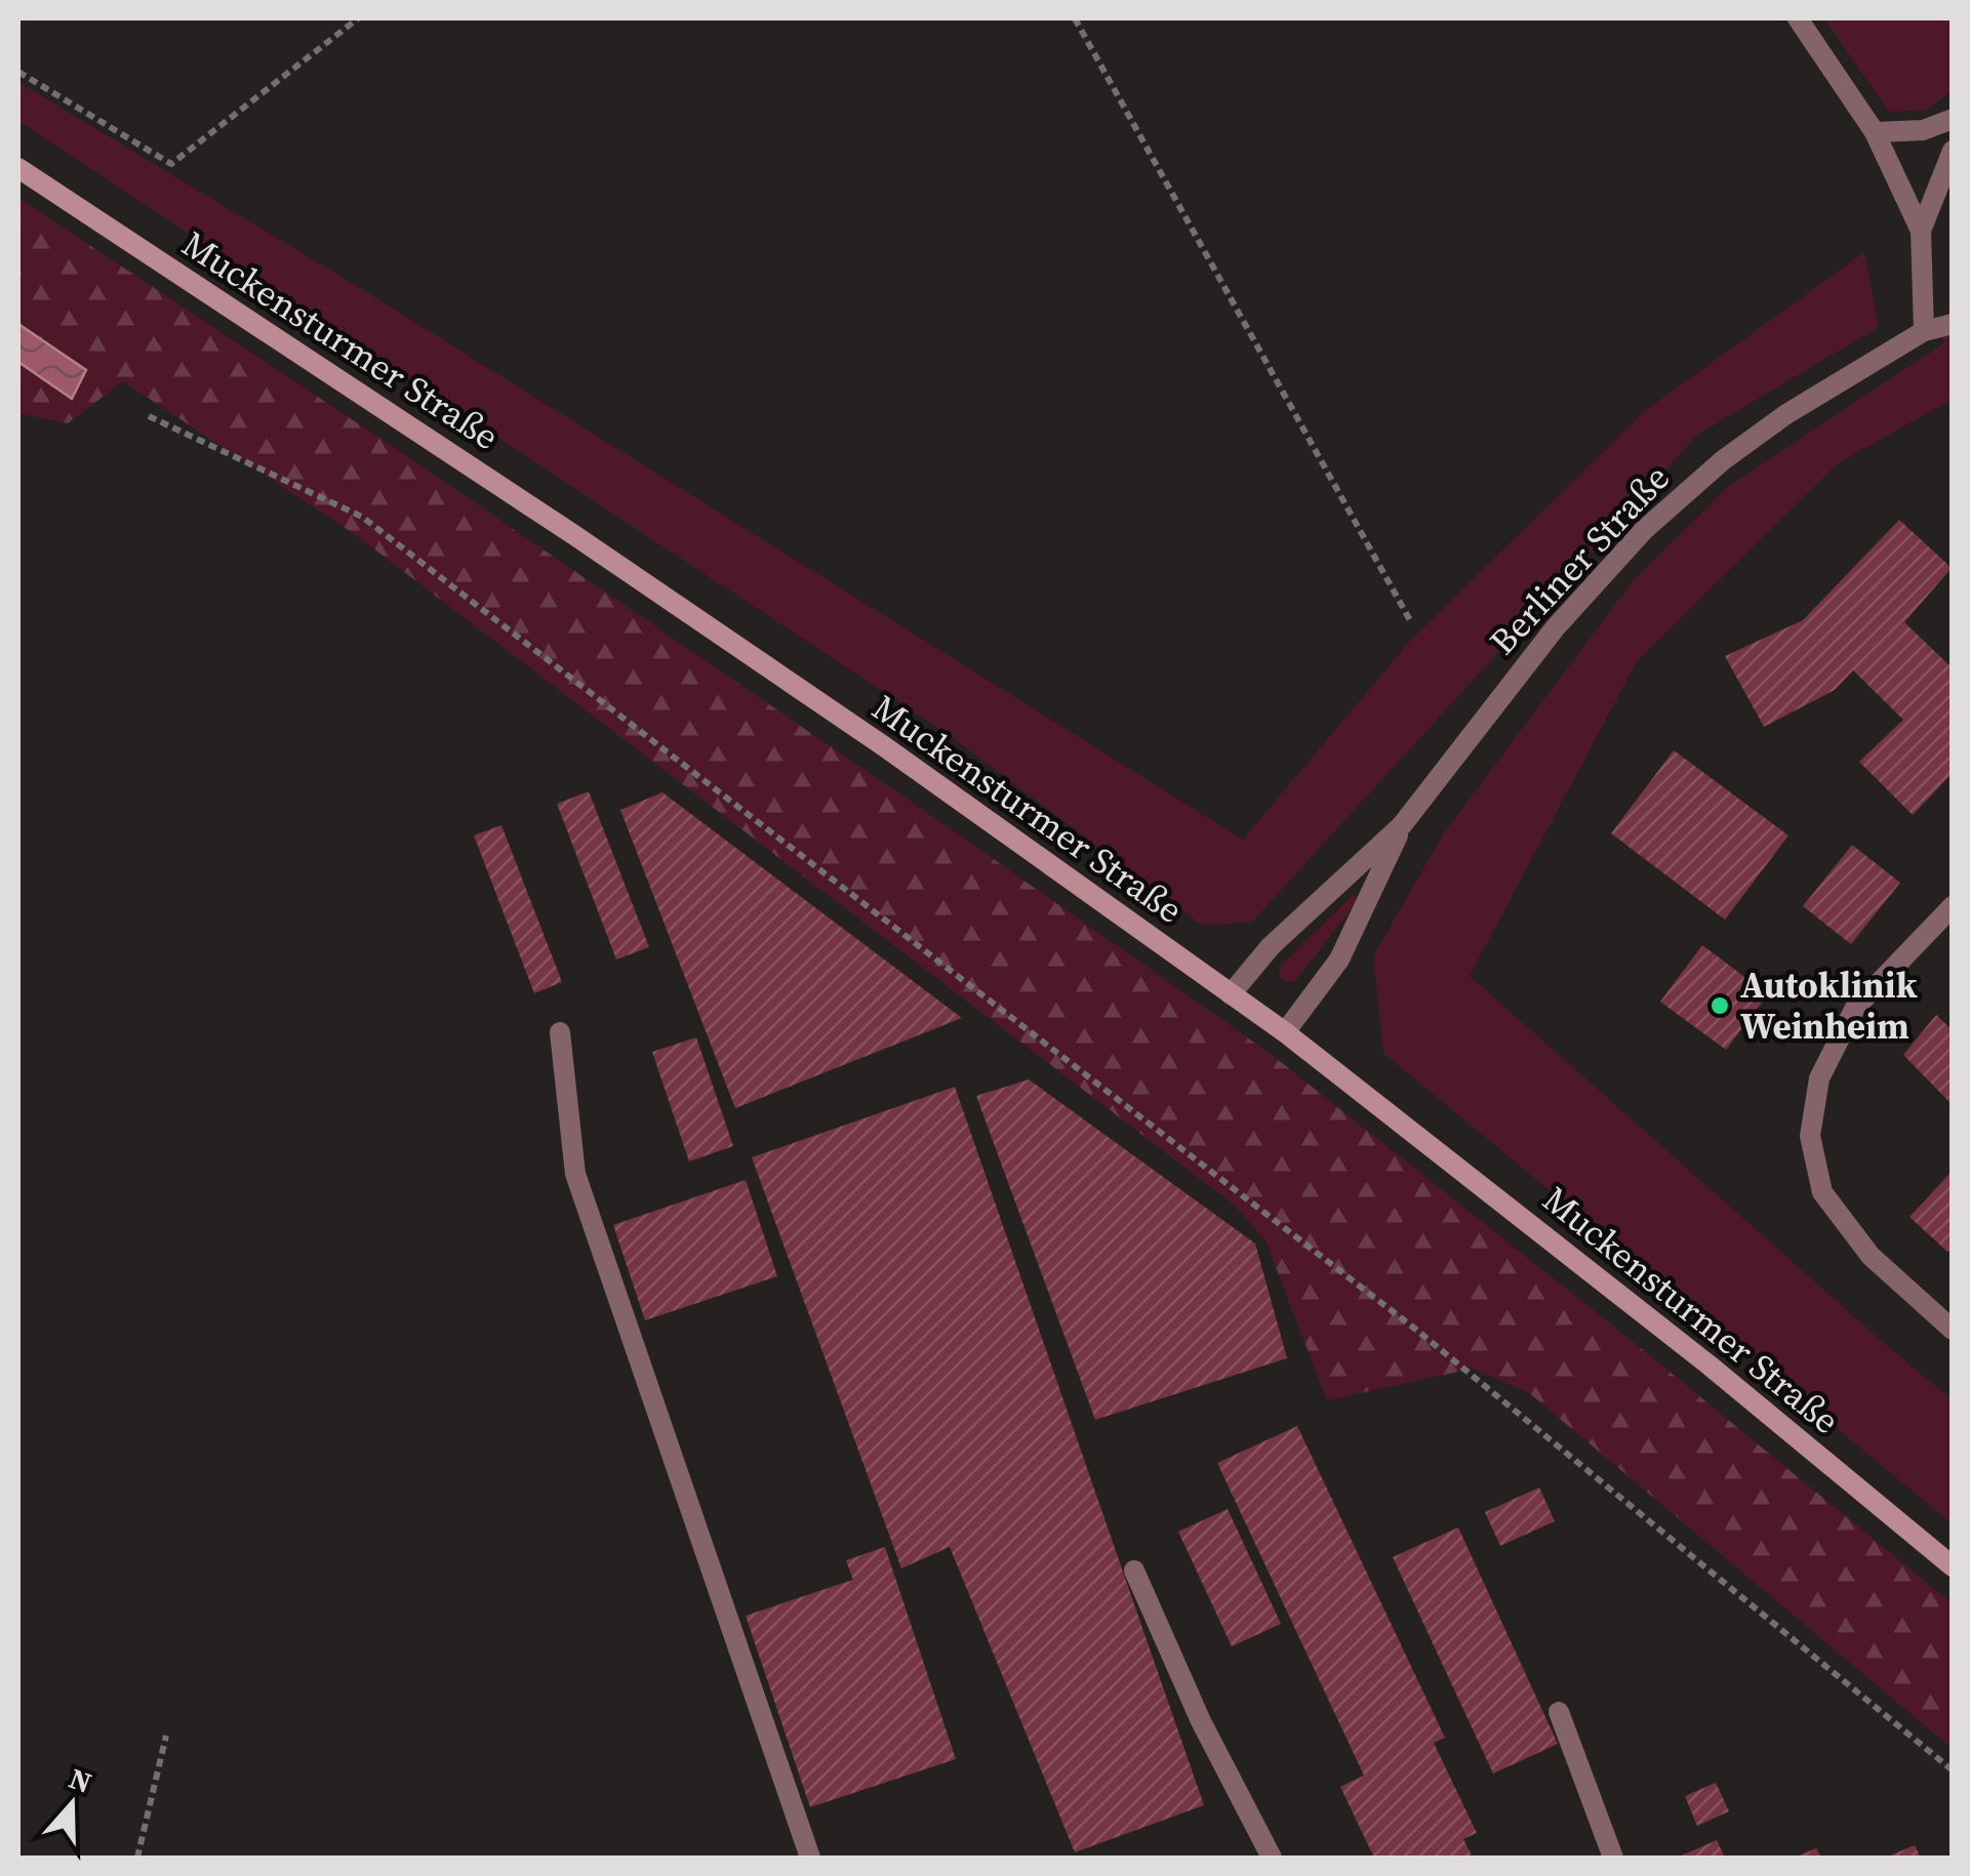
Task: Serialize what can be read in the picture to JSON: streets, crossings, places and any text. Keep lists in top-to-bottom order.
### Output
{
  "streets": {
    "main road": ["Muckensturmer Straße"],
    "street": ["Berliner Straße"]
  },
  "crossings": [
    ["Muckensturmer Straße", "Berliner Straße"]
  ],
  "places": ["Autoklinik Weinheim"],
  "north": "top"
}
